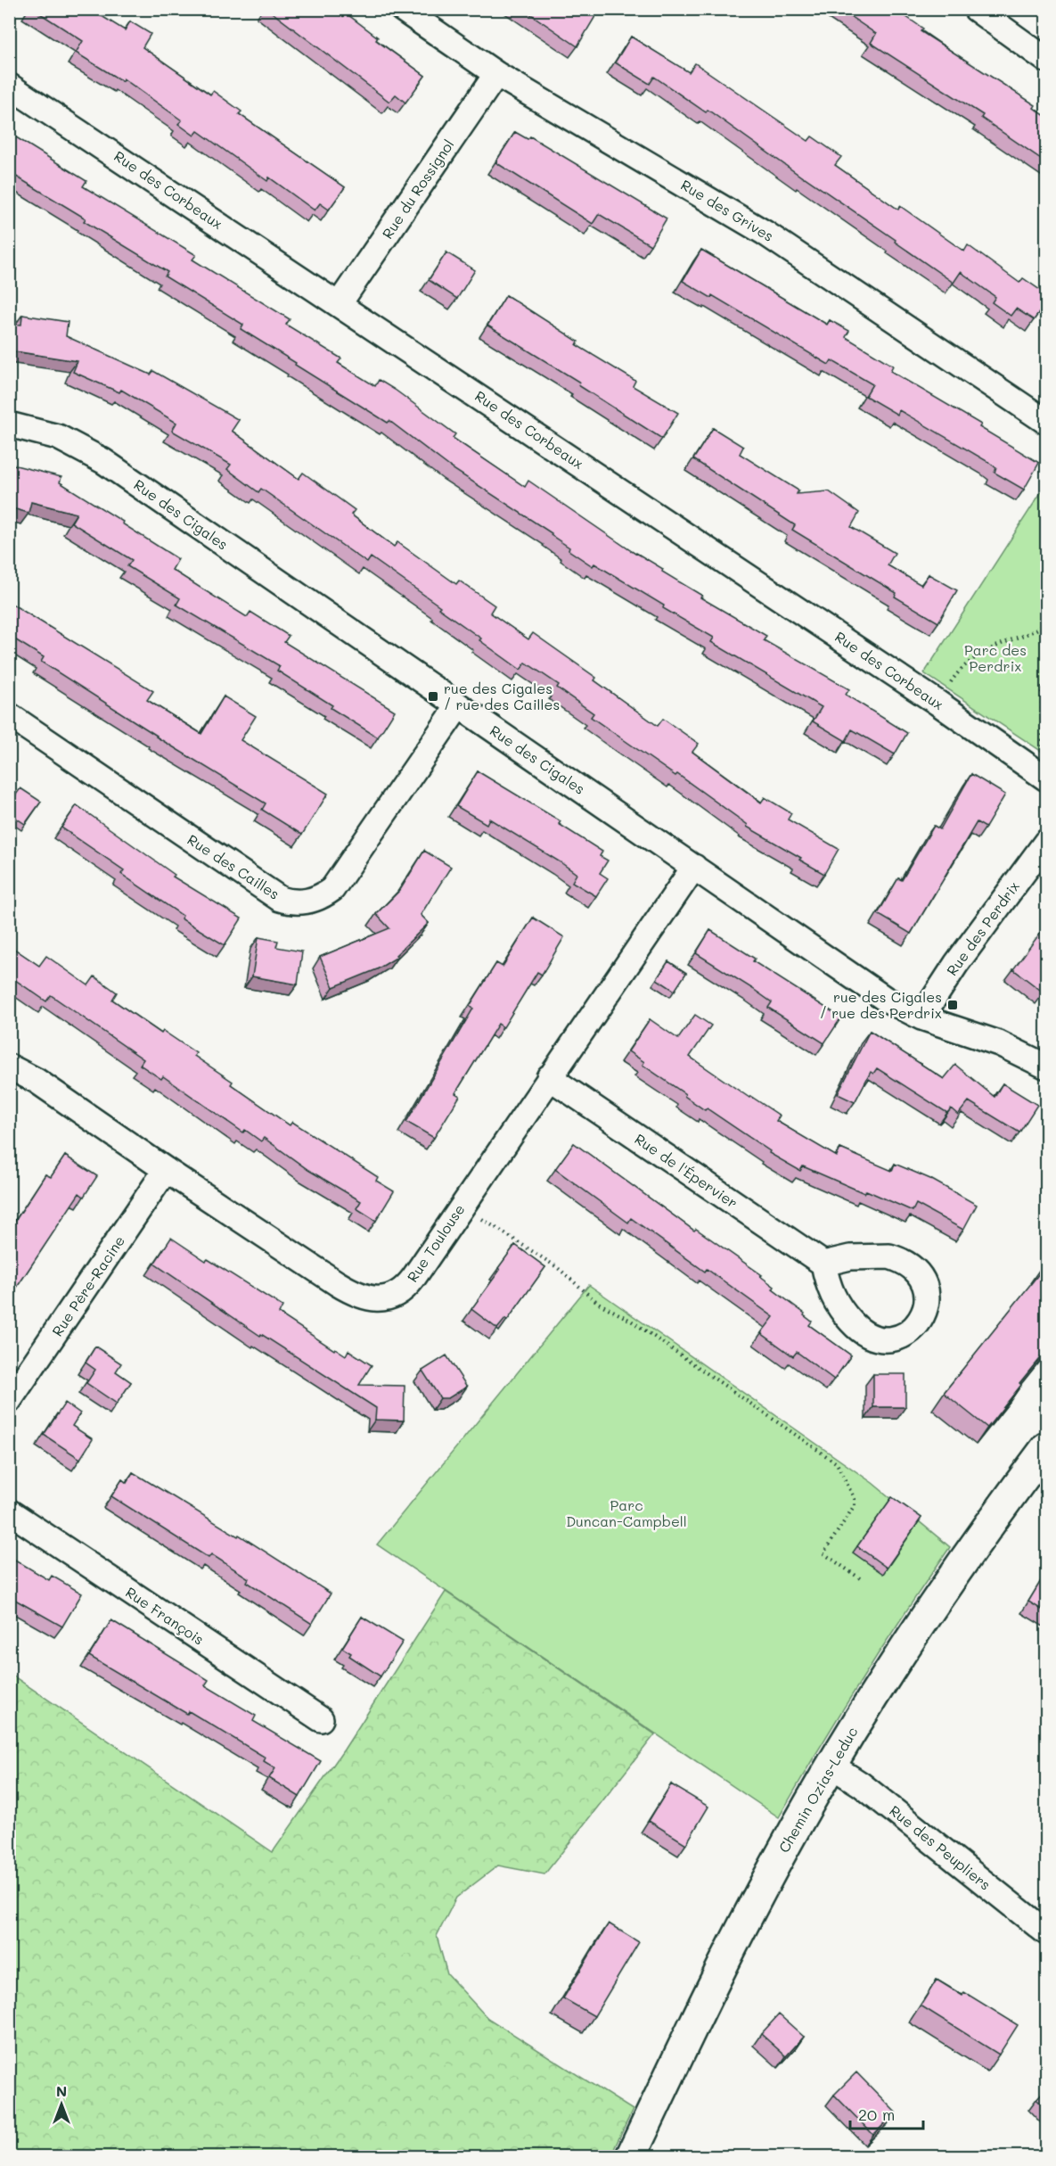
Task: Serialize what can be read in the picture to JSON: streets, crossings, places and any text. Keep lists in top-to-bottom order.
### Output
{
  "streets": {
    "street": [
      "Rue du Rossignol",
      "Rue des Corbeaux",
      "Rue des Grives",
      "Rue des Cigales",
      "Rue des Cailles",
      "Rue des Perdrix",
      "Rue de l'Épervier",
      "Rue Toulouse",
      "Rue Père-Racine",
      "Rue François",
      "Chemin Ozias-Leduc",
      "Rue des Peupliers"
    ]
  },
  "crossings": [
    ["Rue du Rossignol", "Rue des Corbeaux"],
    ["Rue du Rossignol", "Rue des Grives"],
    ["Rue des Cigales", "Rue des Cailles"],
    ["Rue des Cigales", "Rue des Perdrix"],
    ["Rue des Cigales", "Rue Toulouse"],
    ["Rue de l'Épervier", "Rue Toulouse"],
    ["Rue Toulouse", "Rue Père-Racine"],
    ["Chemin Ozias-Leduc", "Rue des Peupliers"]
  ],
  "parks": ["Parc des Perdrix", "Parc Duncan-Campbell"],
  "places": {
    "transit": ["rue des Cigales / rue des Cailles", "rue des Cigales / rue des Perdrix"]
  },
  "scale_bar": "20 m",
  "north": "top"
}
